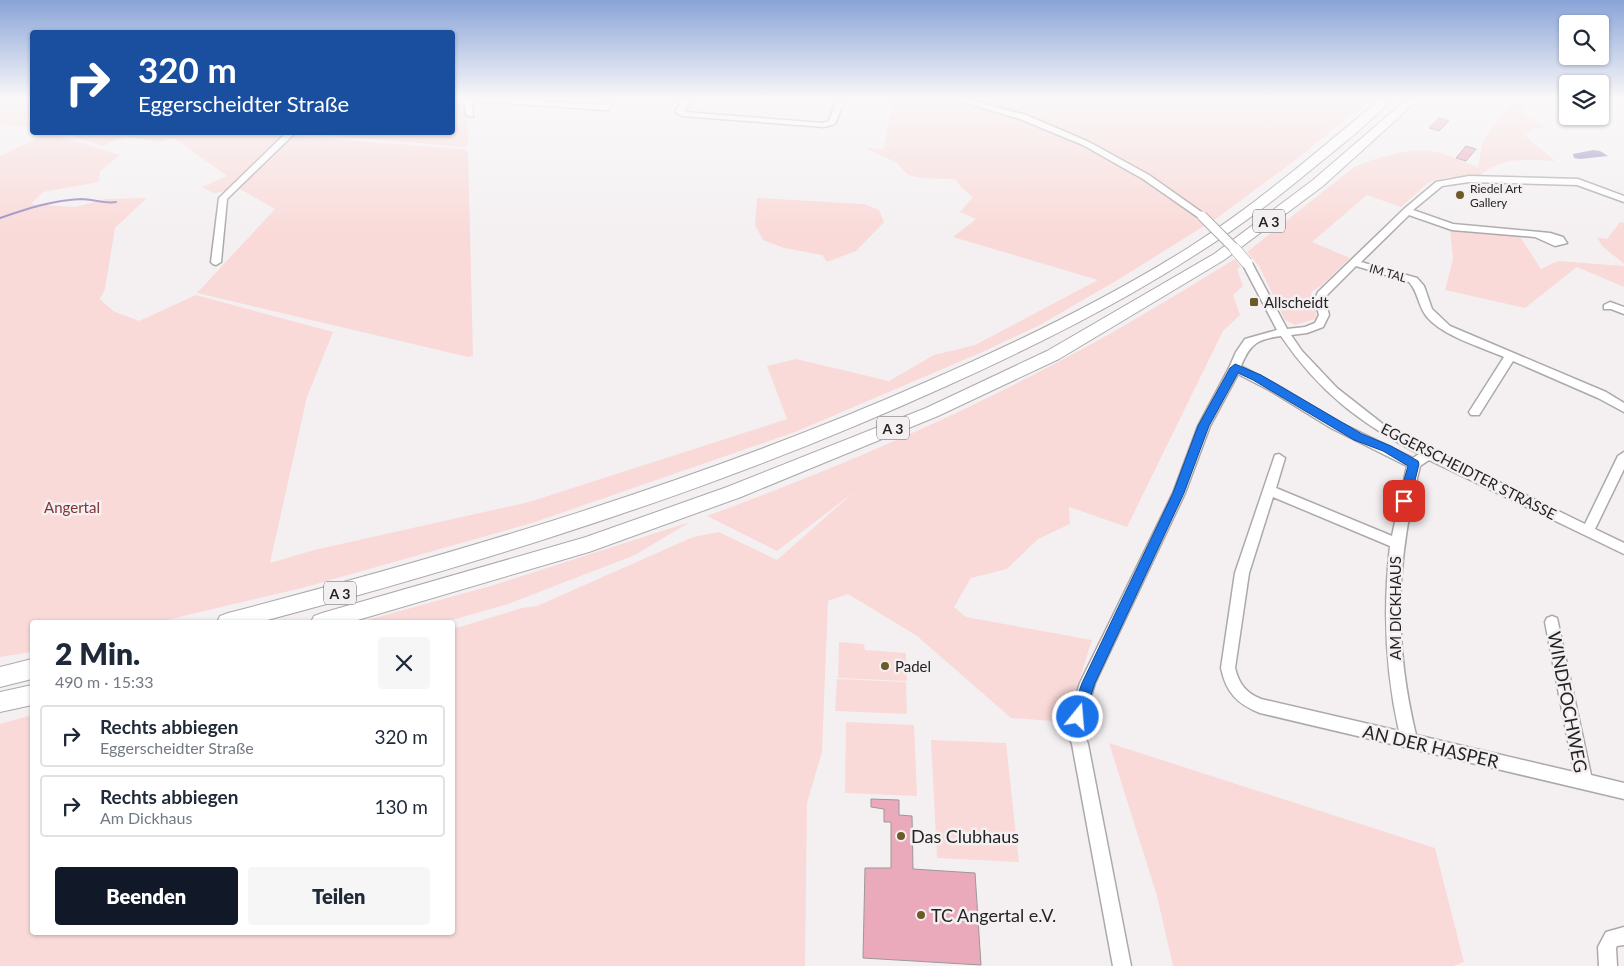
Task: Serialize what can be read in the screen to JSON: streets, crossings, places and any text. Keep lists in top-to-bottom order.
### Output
{
  "streets": {
    "highway": ["A 3"],
    "street": [
      "IM TAL",
      "EGGERSCHEIDTER STRASSE",
      "AM DICKHAUS",
      "WINDFOCHWEG",
      "AN DER HASPER"
    ]
  },
  "crossings": [
    ["EGGERSCHEIDTER STRASSE", "AM DICKHAUS"],
    ["AM DICKHAUS", "AN DER HASPER"],
    ["WINDFOCHWEG", "AN DER HASPER"]
  ],
  "parks": ["Angertal"],
  "places": {
    "other": [
      "Riedel Art Gallery",
      "Padel",
      "Das Clubhaus",
      "TC Angertal e.V."
    ],
    "transit": ["Allscheidt"]
  },
  "page": {
    "turn": ["320 m", "Eggerscheidter Straße"],
    "heading": ["2 Min.", "490 m · 15:33"],
    "list": [
      {
        "name": "Rechts abbiegen",
        "note": "Eggerscheidter Straße",
        "value": "320 m"
      },
      {
        "name": "Rechts abbiegen",
        "note": "Am Dickhaus",
        "value": "130 m"
      }
    ],
    "buttons": ["Beenden", "Teilen"]
  }
}
